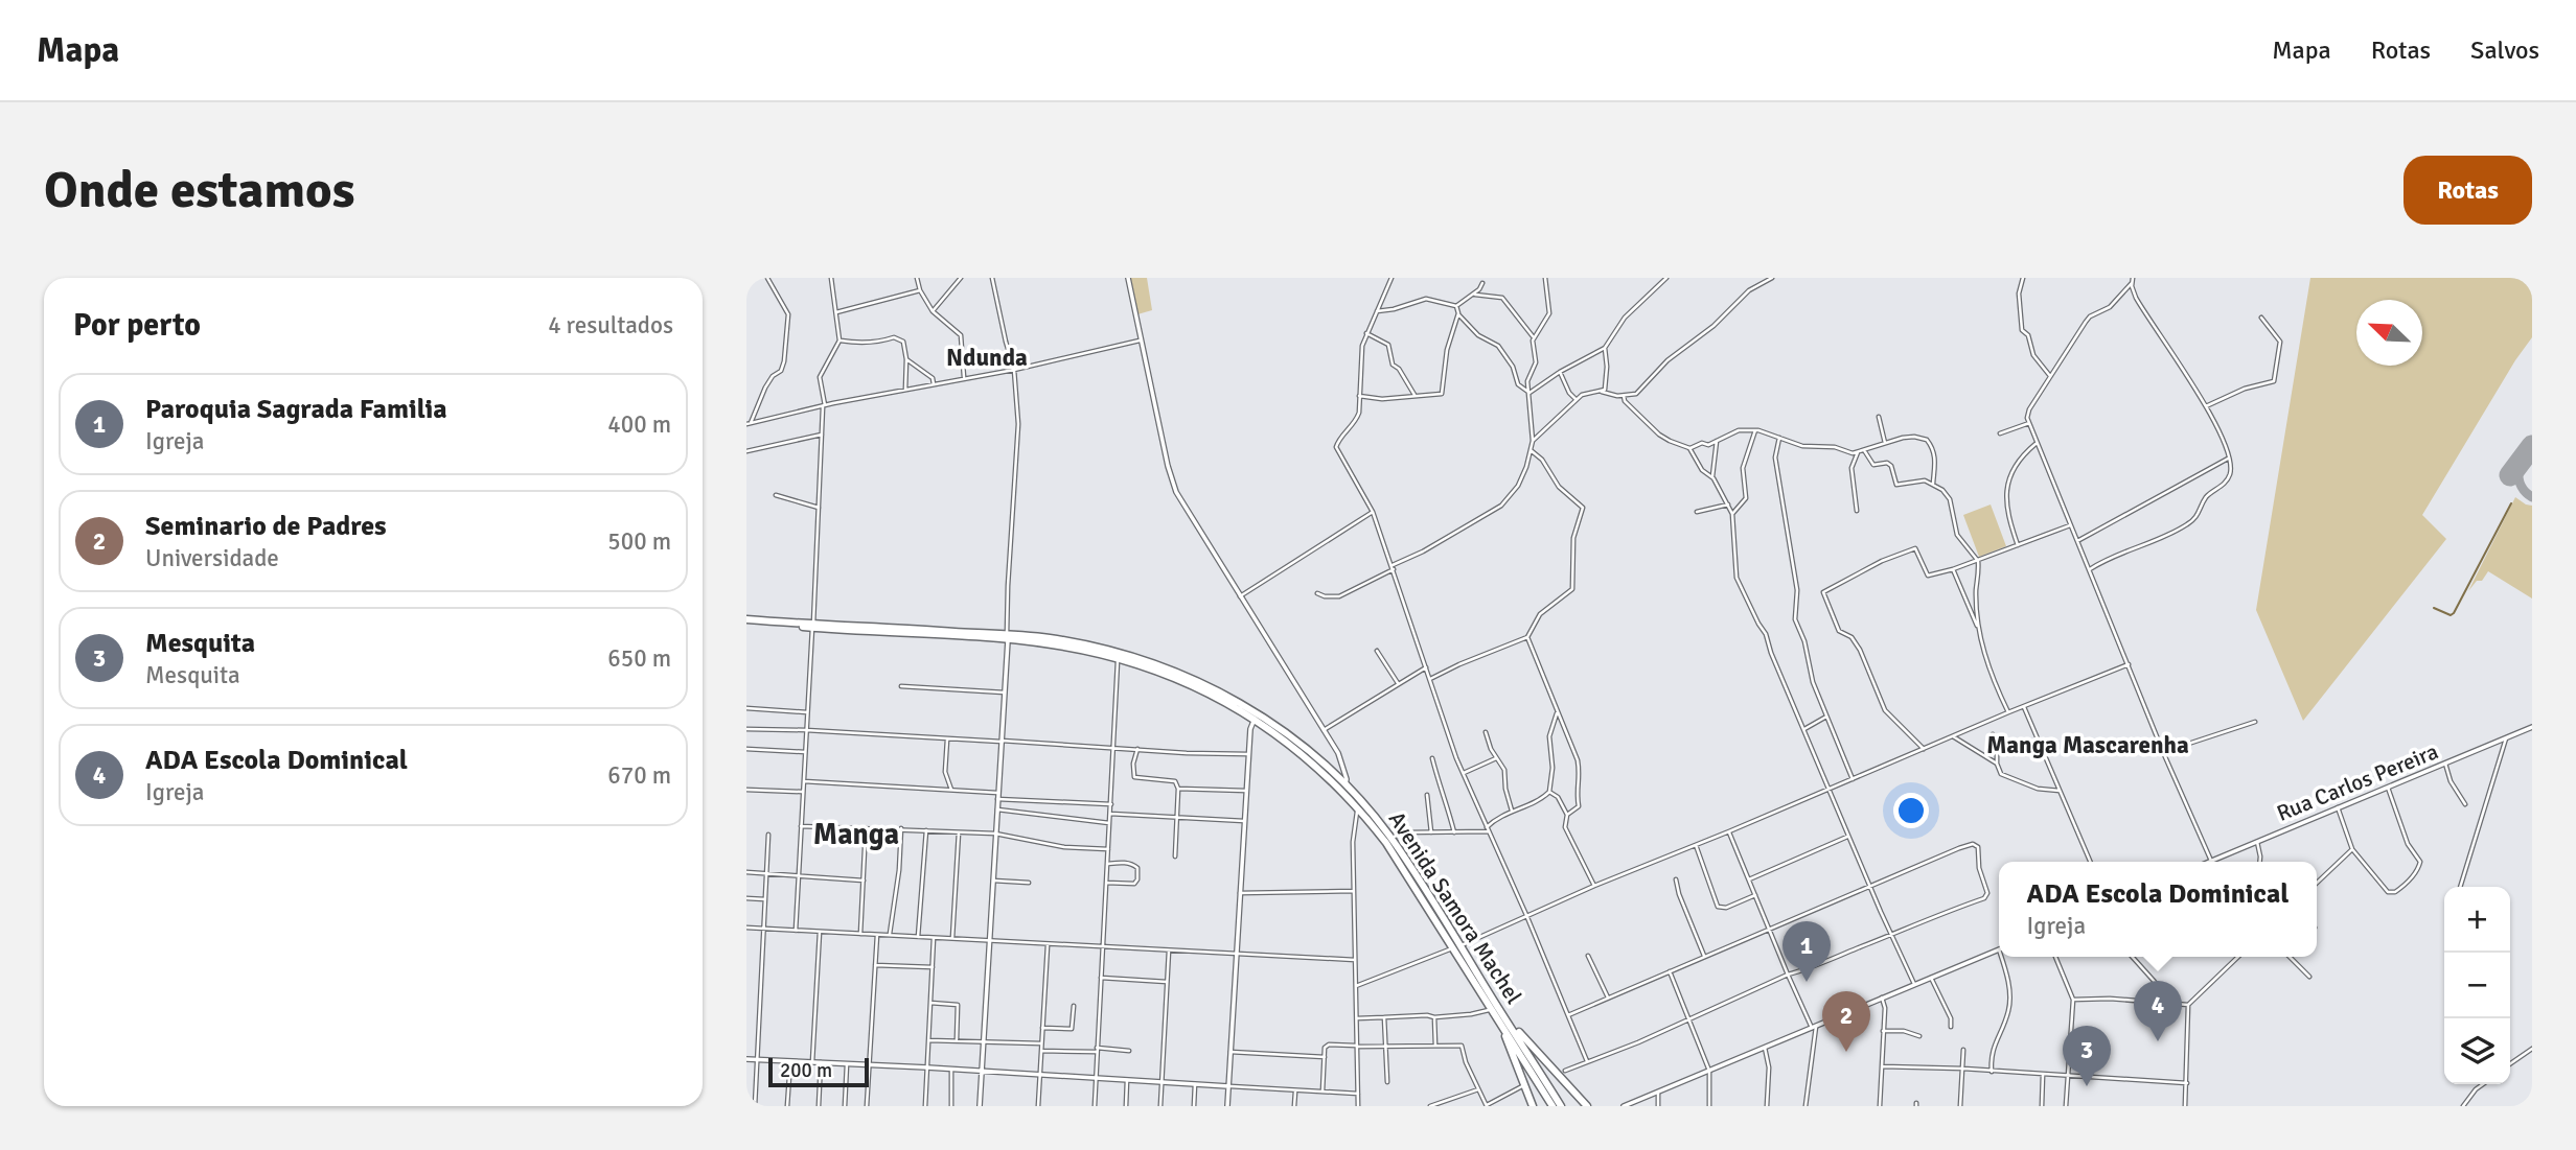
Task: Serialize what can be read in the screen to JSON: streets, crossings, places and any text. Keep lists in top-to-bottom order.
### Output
{
  "streets": {
    "highway": ["Avenida Samora Machel"],
    "street": ["Rua Carlos Pereira"]
  },
  "districts": ["Ndunda", "Manga Mascarenha", "Manga"],
  "scale_bar": "200 m",
  "north": "top left",
  "page": {
    "header": "Mapa",
    "nav": ["Mapa", "Rotas", "Salvos"],
    "buttons": "Rotas",
    "title": "Onde estamos",
    "heading": ["Por perto", "4 resultados"],
    "list": [
      {
        "mark": "1",
        "name": "Paroquia Sagrada Familia",
        "note": "Igreja",
        "value": "400 m"
      },
      {
        "mark": "2",
        "name": "Seminario de Padres",
        "note": "Universidade",
        "value": "500 m"
      },
      {
        "mark": "3",
        "name": "Mesquita",
        "note": "Mesquita",
        "value": "650 m"
      },
      {
        "mark": "4",
        "name": "ADA Escola Dominical",
        "note": "Igreja",
        "value": "670 m"
      }
    ],
    "popup": ["ADA Escola Dominical", "Igreja"],
    "map_buttons": ["+", "−"],
    "pins": [
      "1",
      "4",
      "2",
      "3"
    ],
    "scale": "200 m"
  }
}
